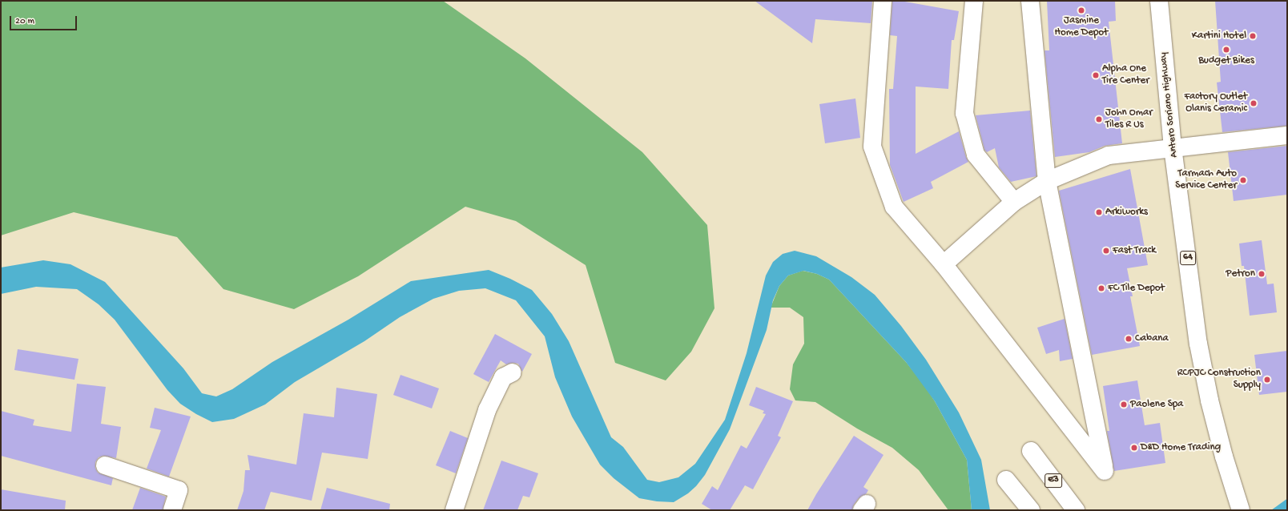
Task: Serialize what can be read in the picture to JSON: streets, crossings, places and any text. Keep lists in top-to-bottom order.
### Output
{
  "streets": {
    "main road": ["Antero Soriano Highway", "64", "E3"]
  },
  "places": [
    "Jasmine Home Depot",
    "Kartini Hotel",
    "Budget Bikes",
    "Alpha One Tire Center",
    "Factory Outlet Olanis Ceramic",
    "John Omar Tiles R Us",
    "Tarmach Auto Service Center",
    "Arkiworks",
    "Fast Track",
    "Petron",
    "FC Tile Depot",
    "Cabana",
    "RCPJC Construction Supply",
    "Paolene Spa",
    "D&D Home Trading"
  ],
  "scale_bar": "20 m"
}
